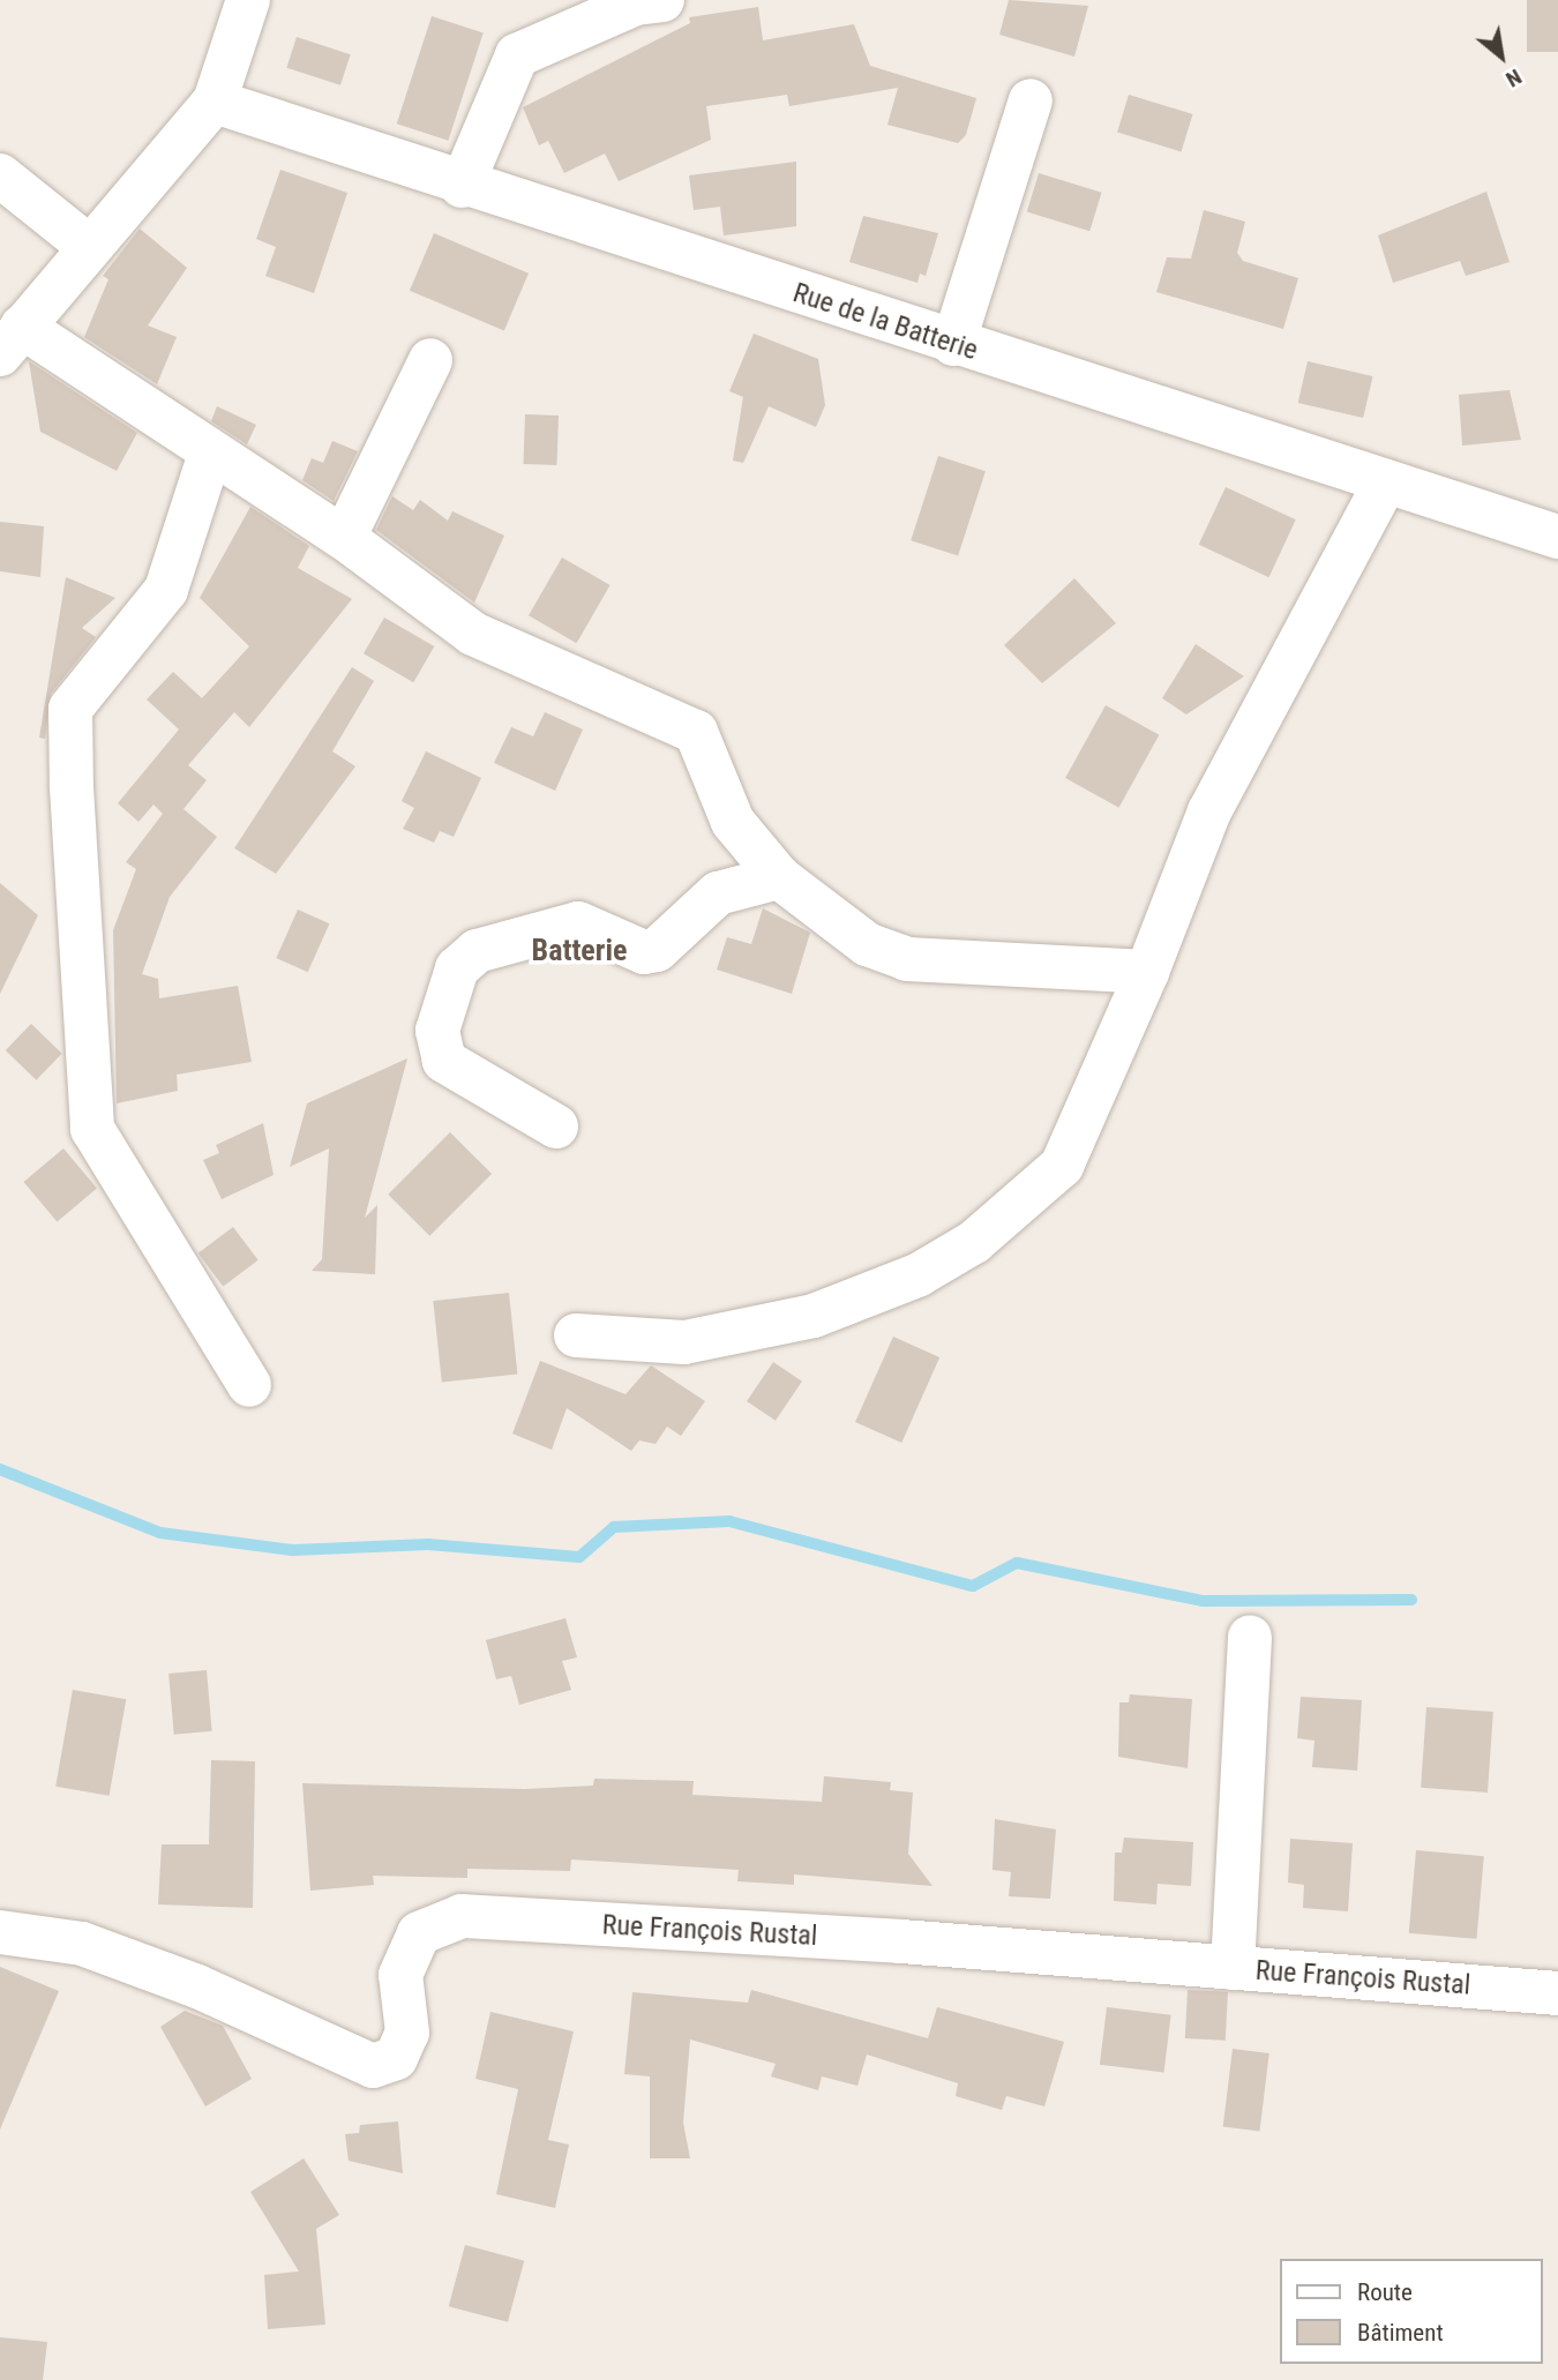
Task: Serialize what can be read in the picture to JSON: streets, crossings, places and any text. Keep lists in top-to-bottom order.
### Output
{
  "streets": {
    "street": ["Rue de la Batterie", "Rue François Rustal"]
  },
  "districts": ["Batterie"],
  "legend": ["Route", "Bâtiment"],
  "north": "bottom right"
}
